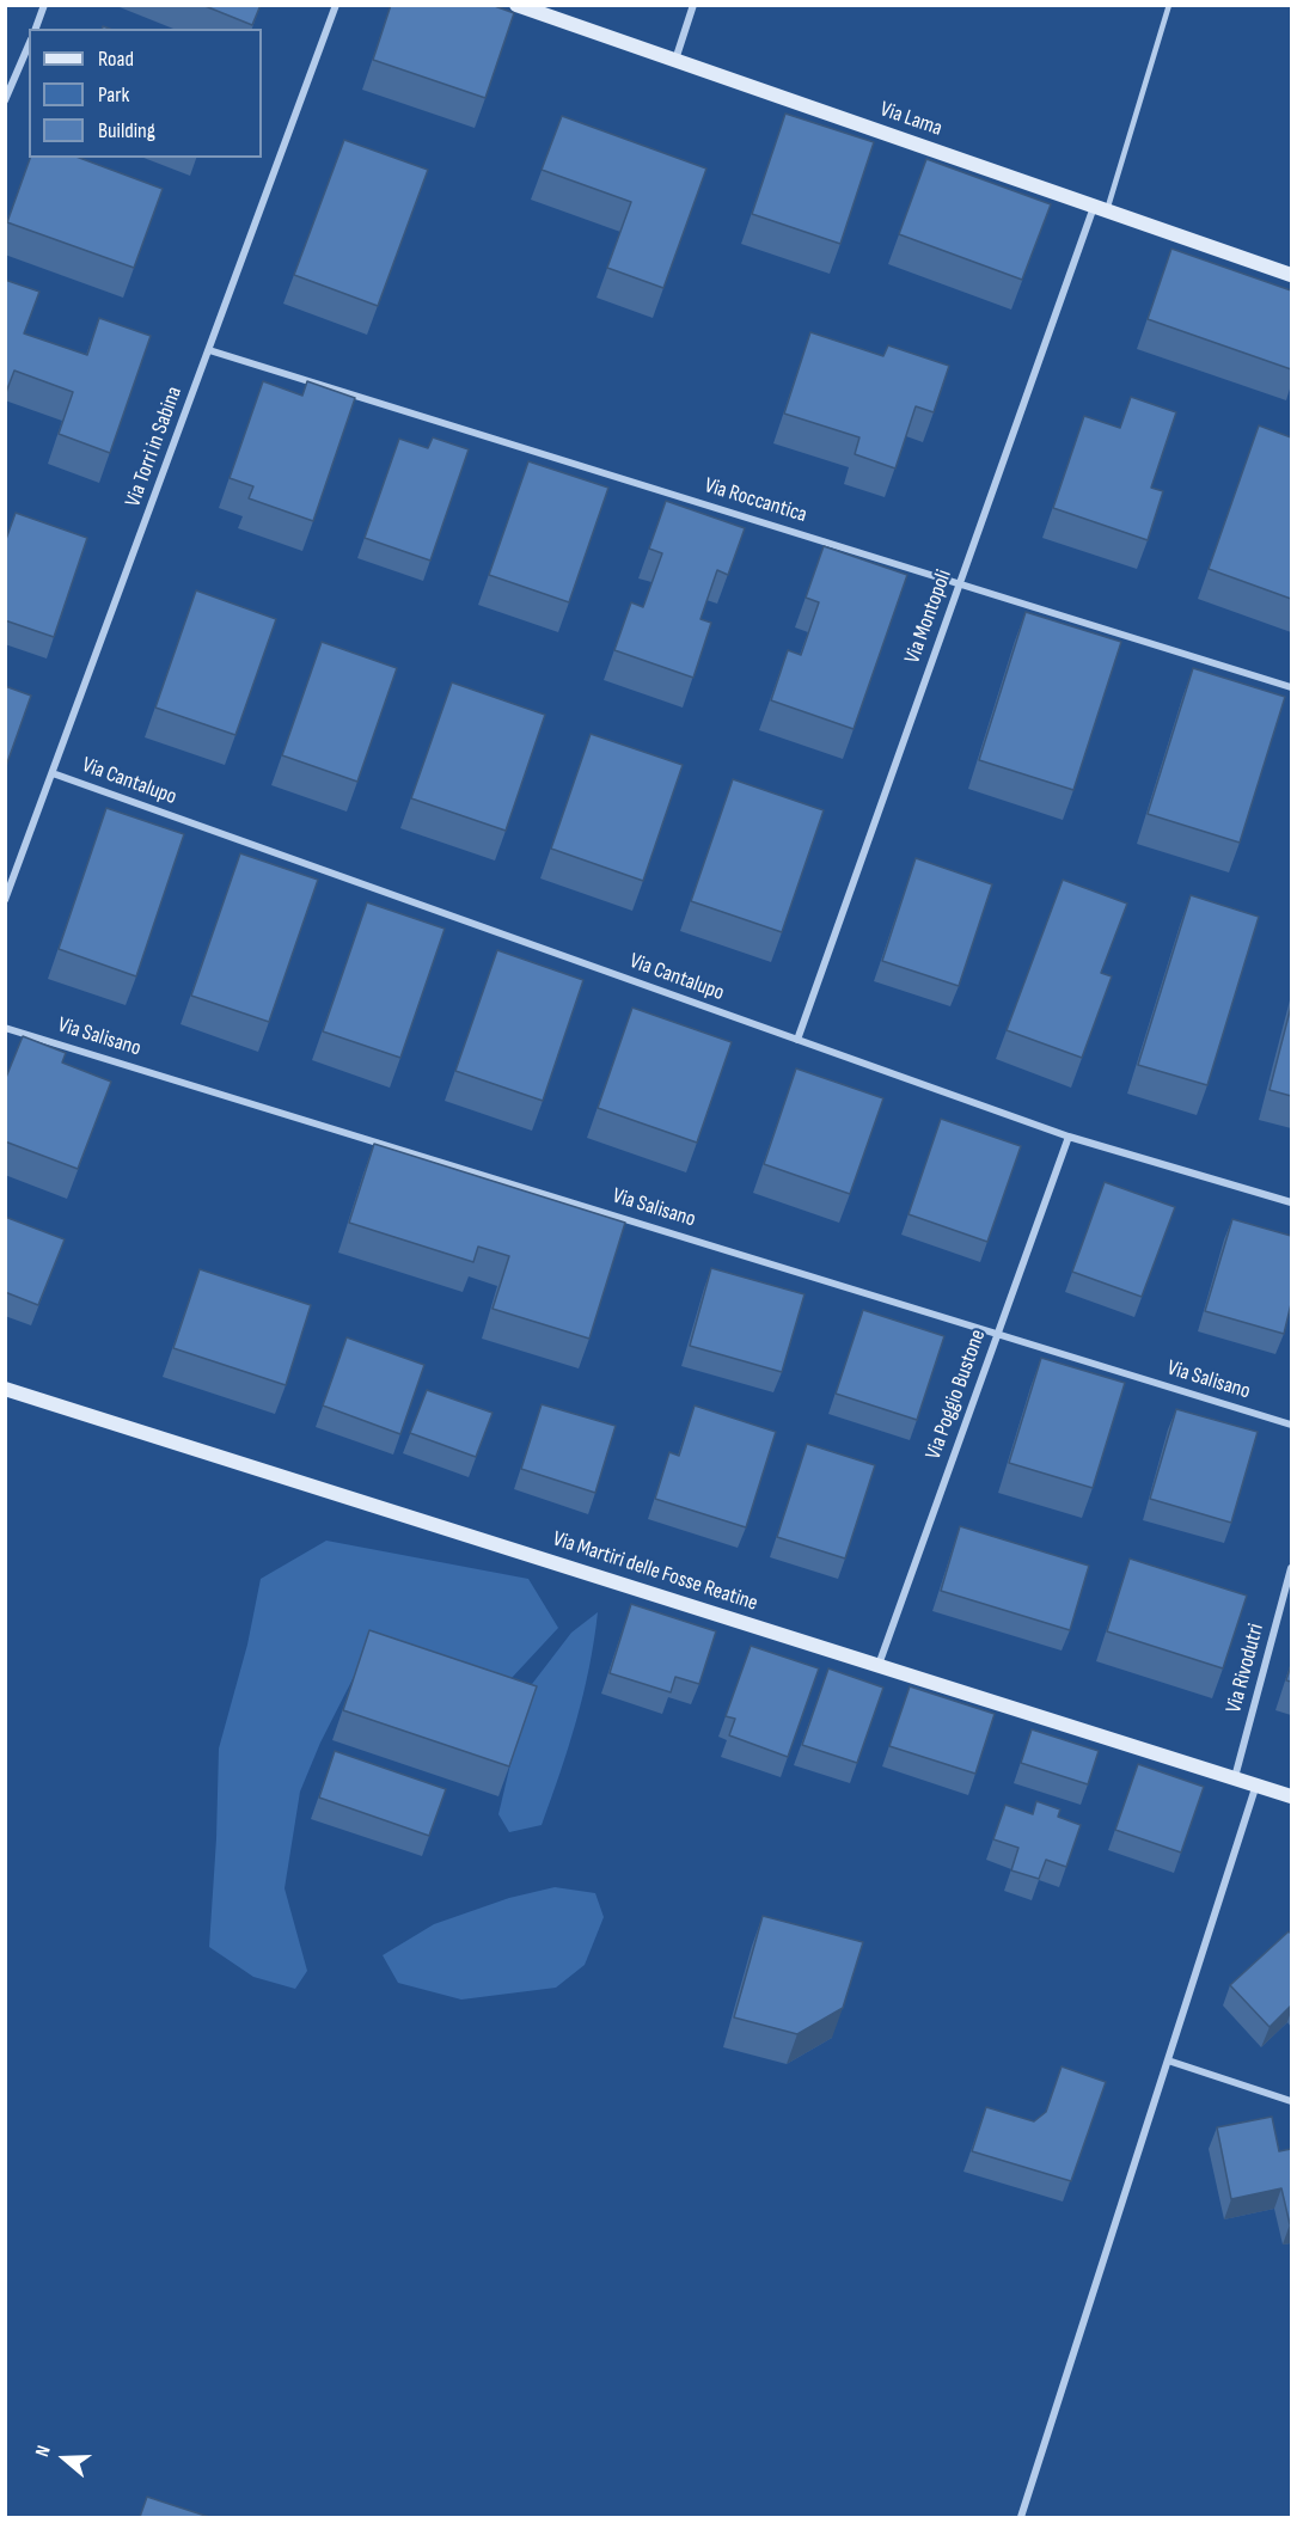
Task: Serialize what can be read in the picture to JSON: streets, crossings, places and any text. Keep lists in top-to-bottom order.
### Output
{
  "streets": {
    "main road": ["Via Lama", "Via Martiri delle Fosse Reatine"],
    "street": [
      "Via Torri in Sabina",
      "Via Roccantica",
      "Via Montopoli",
      "Via Cantalupo",
      "Via Salisano",
      "Via Poggio Bustone",
      "Via Rivodutri"
    ]
  },
  "crossings": [
    ["Via Lama", "Via Montopoli"],
    ["Via Torri in Sabina", "Via Roccantica"],
    ["Via Torri in Sabina", "Via Cantalupo"],
    ["Via Roccantica", "Via Montopoli"],
    ["Via Montopoli", "Via Cantalupo"],
    ["Via Cantalupo", "Via Poggio Bustone"],
    ["Via Salisano", "Via Poggio Bustone"],
    ["Via Poggio Bustone", "Via Martiri delle Fosse Reatine"],
    ["Via Martiri delle Fosse Reatine", "Via Rivodutri"]
  ],
  "legend": ["Road", "Park", "Building"],
  "north": "left"
}
